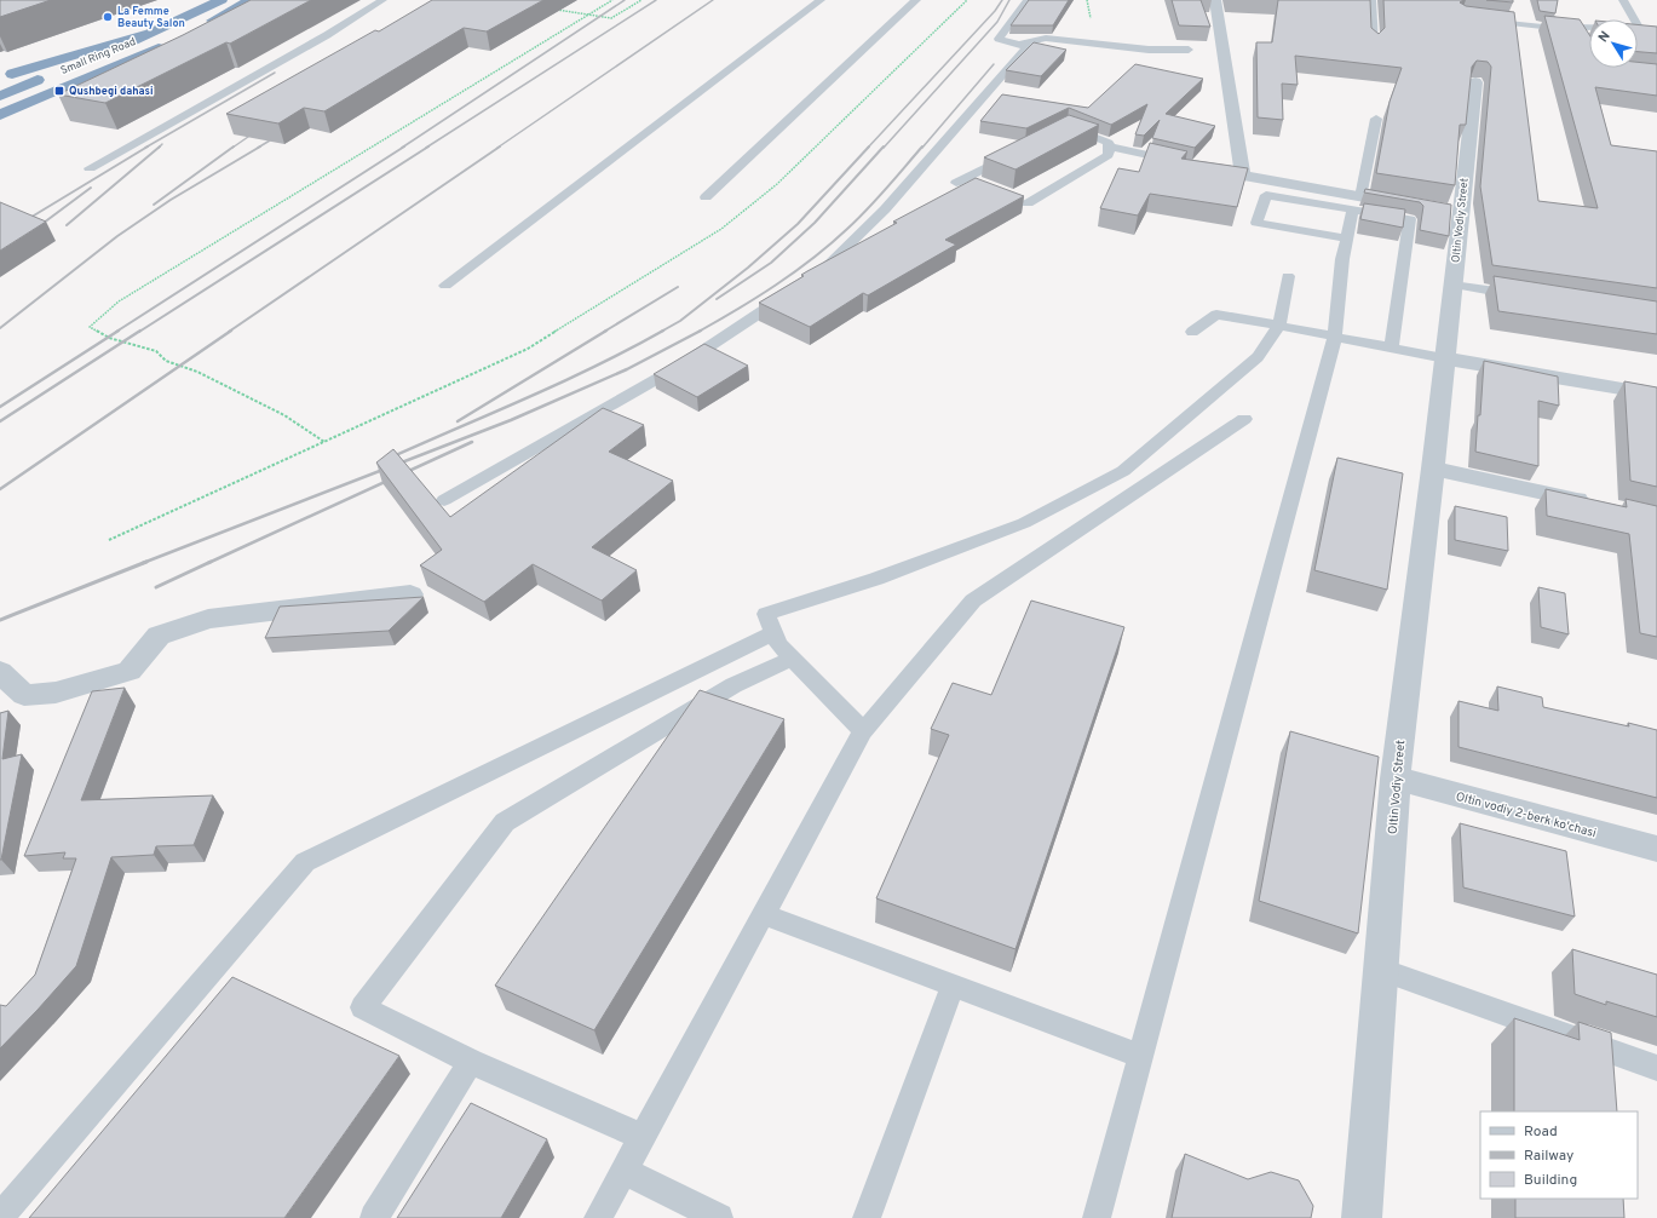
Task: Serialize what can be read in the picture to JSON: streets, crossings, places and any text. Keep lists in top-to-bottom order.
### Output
{
  "streets": {
    "highway": ["Small Ring Road"],
    "street": ["Oltin Vodiy Street", "Oltin vodiy 2-berk ko'chasi"]
  },
  "crossings": [
    ["Oltin Vodiy Street", "Oltin vodiy 2-berk ko'chasi"]
  ],
  "places": {
    "other": ["La Femme Beauty Salon"],
    "transit": ["Qushbegi dahasi"]
  },
  "legend": ["Road", "Railway", "Building"],
  "north": "top left"
}
